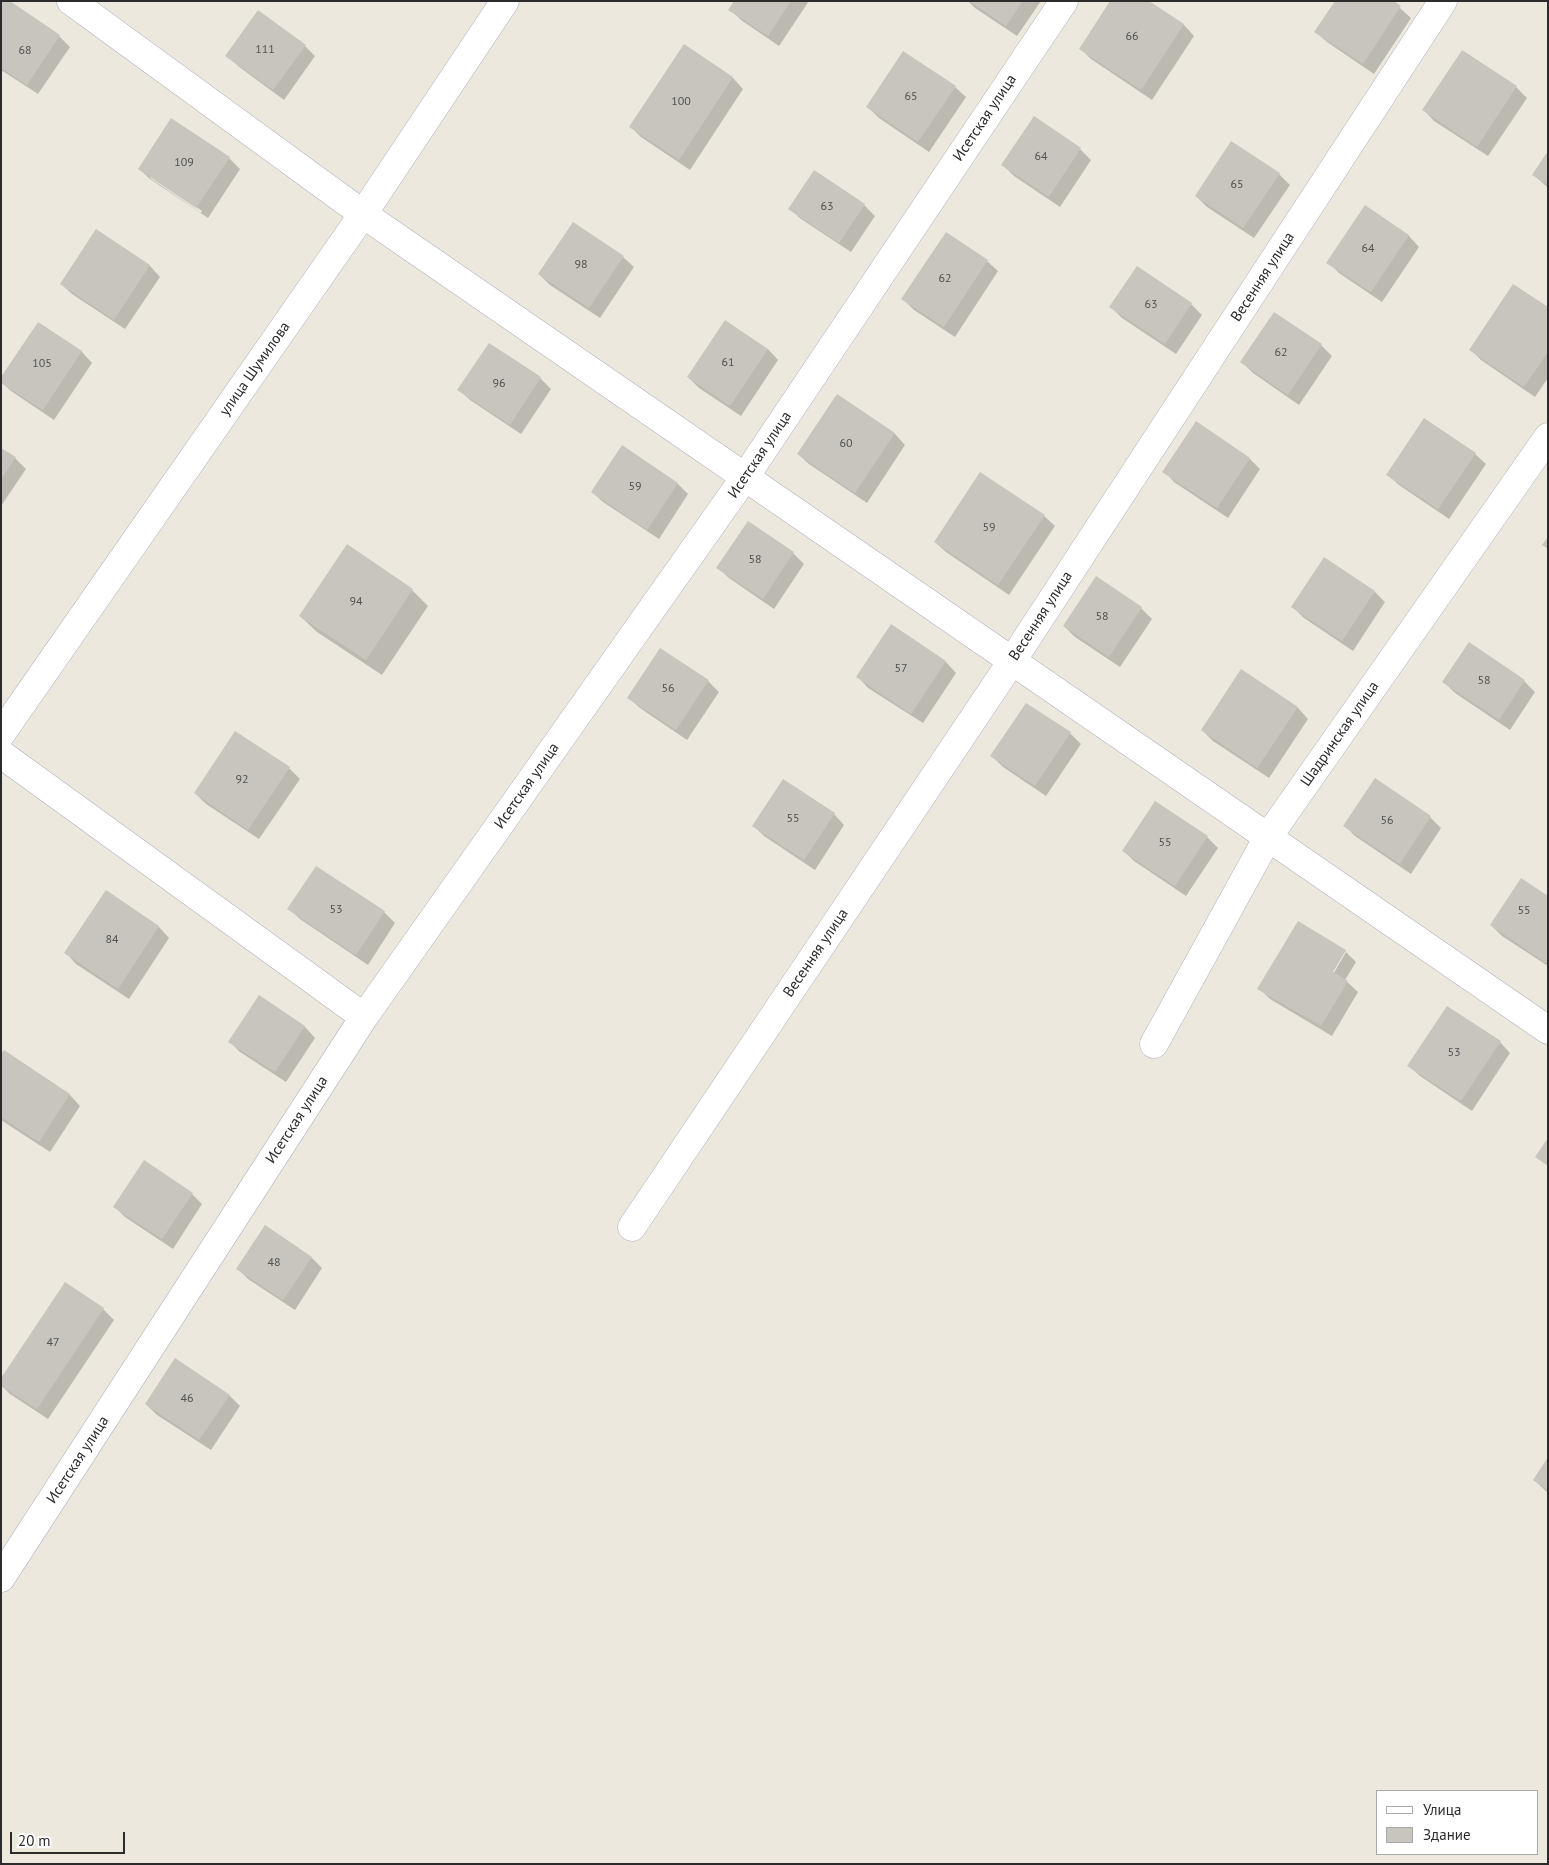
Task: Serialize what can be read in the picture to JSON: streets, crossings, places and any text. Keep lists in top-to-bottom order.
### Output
{
  "streets": {
    "street": [
      "Исетская улица",
      "Весенняя улица",
      "улица Шумилова",
      "Шадринская улица"
    ]
  },
  "house_numbers": [
    "66",
    "111",
    "68",
    "65",
    "100",
    "64",
    "109",
    "65",
    "63",
    "64",
    "98",
    "62",
    "63",
    "62",
    "61",
    "105",
    "96",
    "60",
    "59",
    "59",
    "58",
    "94",
    "58",
    "57",
    "58",
    "56",
    "92",
    "55",
    "56",
    "55",
    "53",
    "55",
    "84",
    "53",
    "48",
    "47",
    "46"
  ],
  "legend": ["Улица", "Здание"],
  "scale_bar": "20 m"
}
